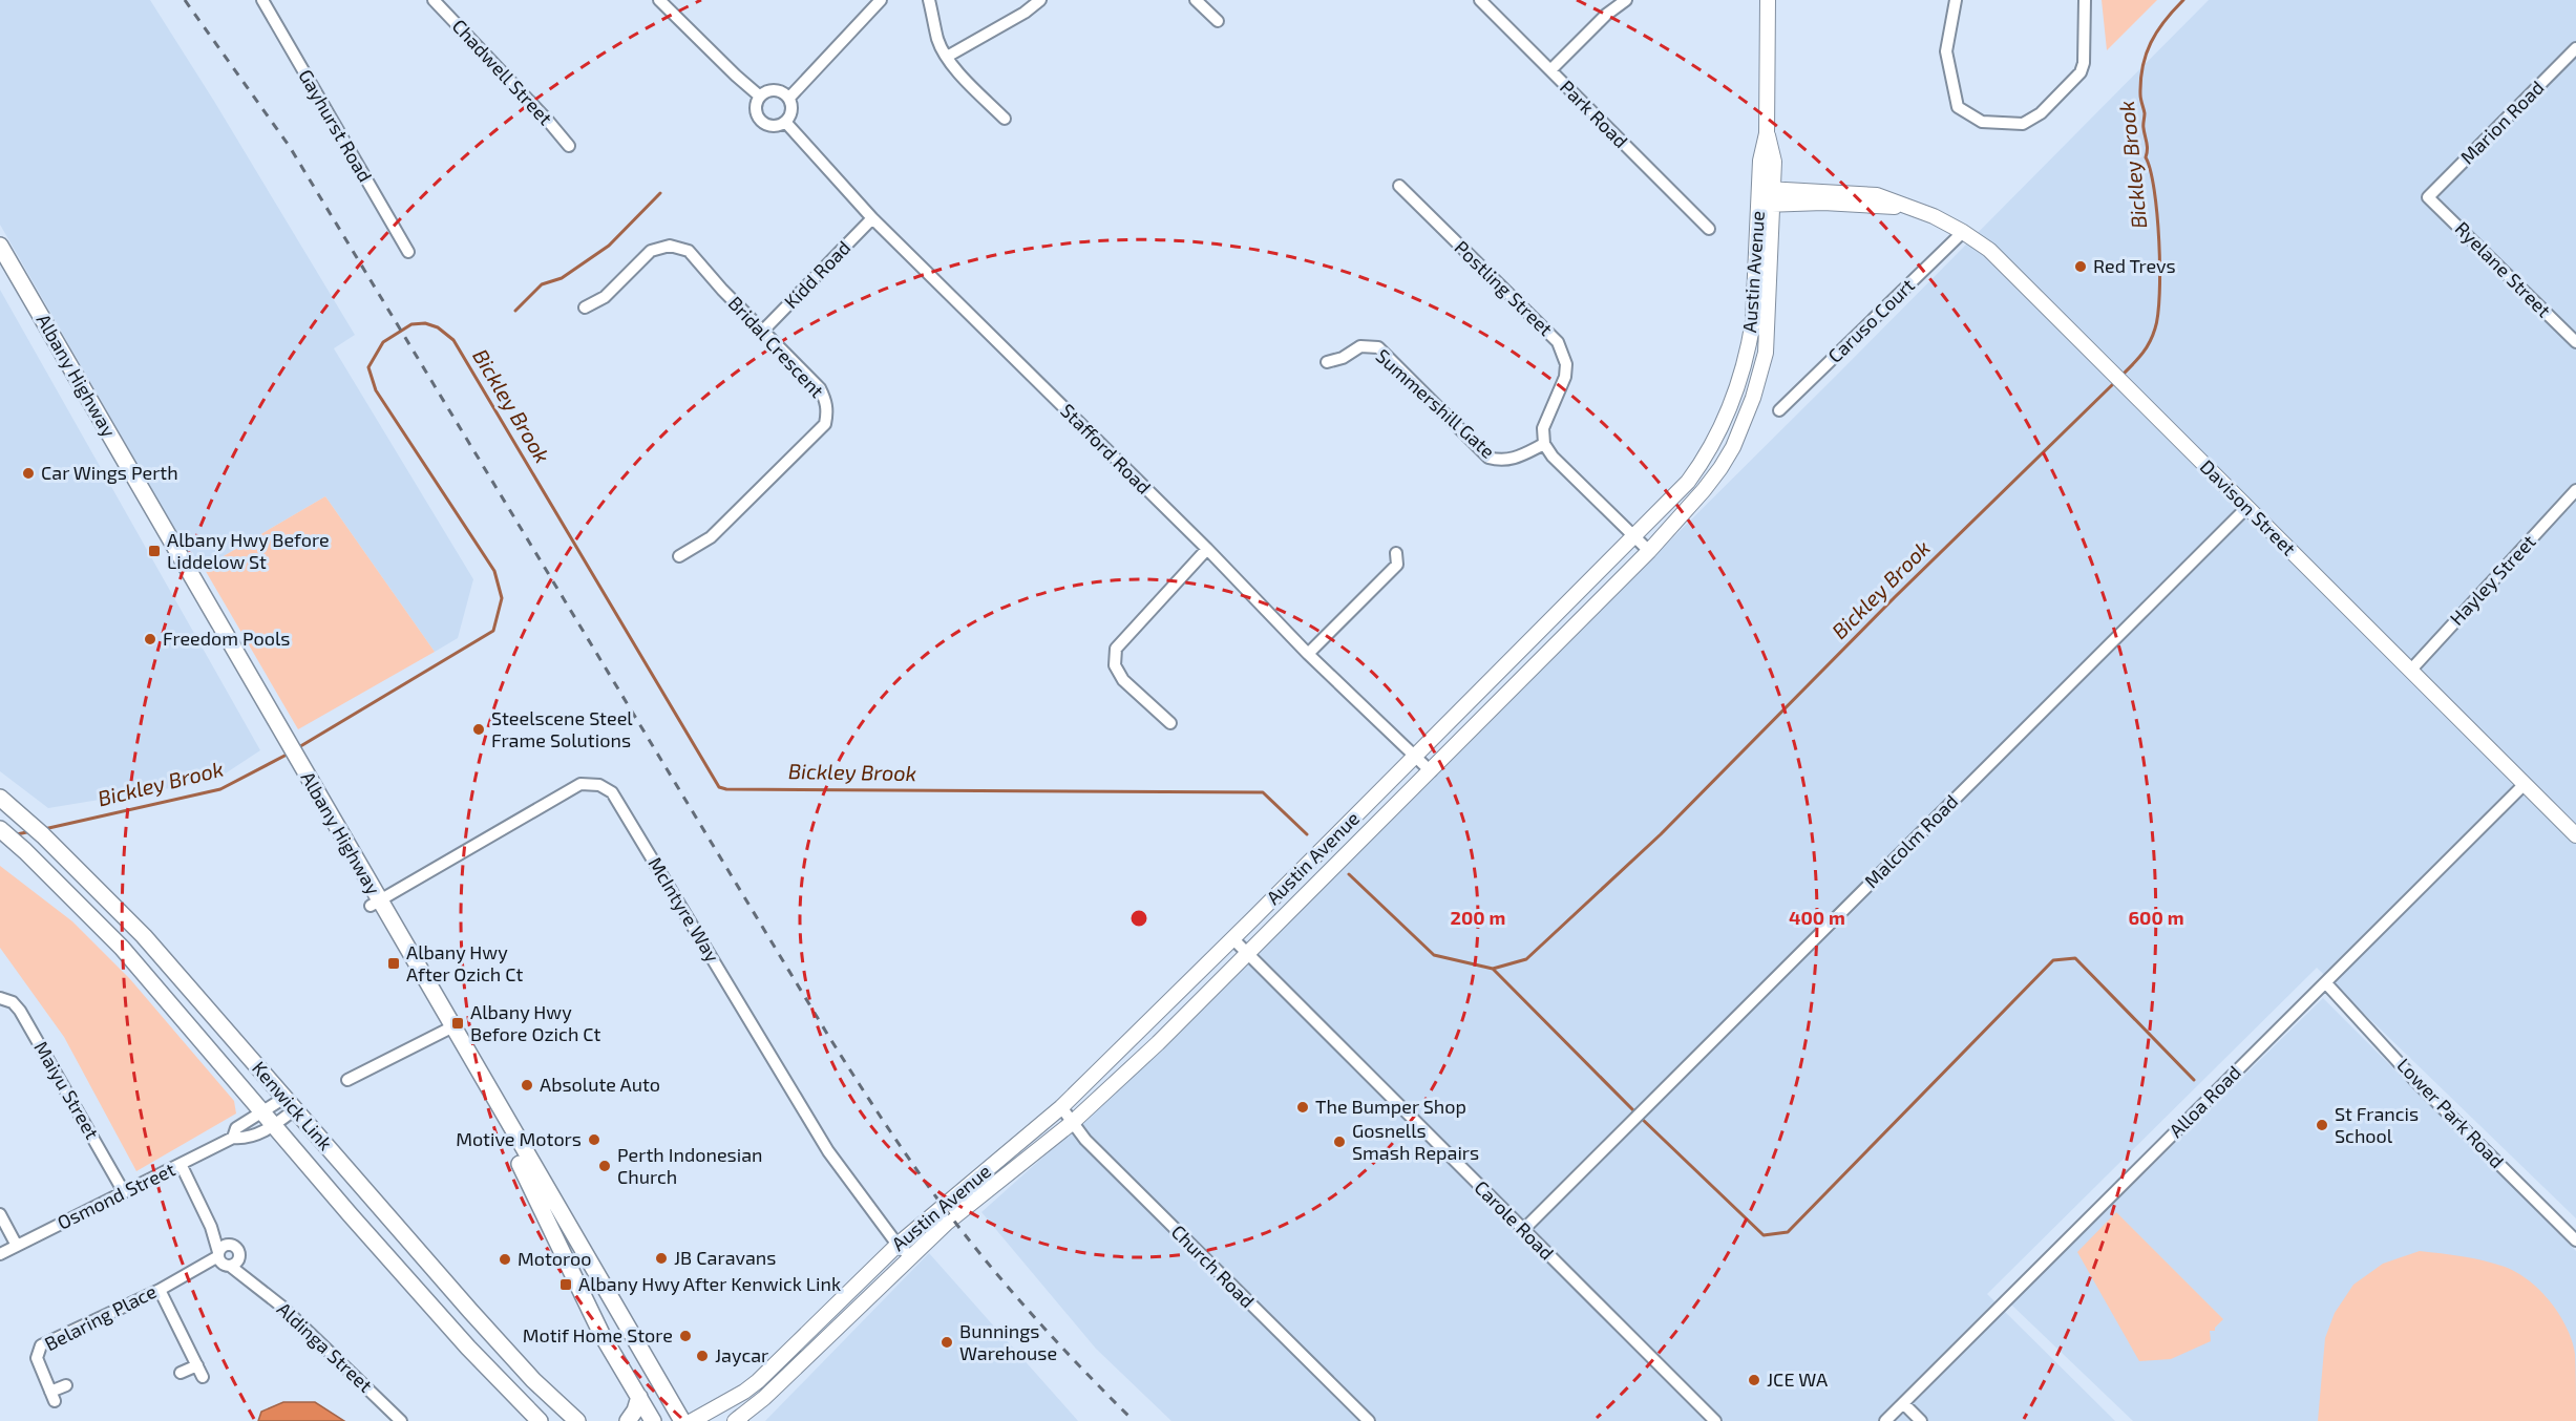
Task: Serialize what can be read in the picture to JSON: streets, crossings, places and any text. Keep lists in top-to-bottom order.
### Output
{
  "streets": {
    "highway": ["Albany Highway", "Kenwick Link"],
    "main road": ["Austin Avenue", "Davison Street"],
    "street": [
      "Chadwell Street",
      "Park Road",
      "Marion Road",
      "Gayhurst Road",
      "Ryelane Street",
      "Kidd Road",
      "Postling Street",
      "Caruso Court",
      "Bridal Crescent",
      "Summershill Gate",
      "Stafford Road",
      "Hayley Street",
      "Malcolm Road",
      "McIntyre Way",
      "Maiyu Street",
      "Alloa Road",
      "Lower Park Road",
      "Osmond Street",
      "Carole Road",
      "Church Road",
      "Belaring Place",
      "Aldinga Street"
    ]
  },
  "crossings": [
    ["Marion Road", "Ryelane Street"],
    ["Austin Avenue", "Stafford Road"],
    ["Austin Avenue", "Davison Street"],
    ["Austin Avenue", "McIntyre Way"],
    ["Austin Avenue", "Carole Road"],
    ["Austin Avenue", "Church Road"],
    ["Kidd Road", "Bridal Crescent"],
    ["Kidd Road", "Stafford Road"],
    ["Postling Street", "Summershill Gate"],
    ["Caruso Court", "Davison Street"],
    ["Albany Highway", "McIntyre Way"],
    ["Davison Street", "Hayley Street"],
    ["Davison Street", "Malcolm Road"],
    ["Davison Street", "Alloa Road"],
    ["Malcolm Road", "Carole Road"],
    ["Maiyu Street", "Osmond Street"],
    ["Alloa Road", "Lower Park Road"],
    ["Kenwick Link", "Osmond Street"],
    ["Osmond Street", "Aldinga Street"],
    ["Belaring Place", "Aldinga Street"]
  ],
  "water": ["Bickley Brook"],
  "places": {
    "other": [
      "Red Trevs",
      "Car Wings Perth",
      "Freedom Pools",
      "Steelscene Steel Frame Solutions",
      "Absolute Auto",
      "The Bumper Shop",
      "St Francis School",
      "Motive Motors",
      "Gosnells Smash Repairs",
      "Perth Indonesian Church",
      "JB Caravans",
      "Motoroo",
      "Motif Home Store",
      "Bunnings Warehouse",
      "Jaycar",
      "JCE WA"
    ],
    "transit": [
      "Albany Hwy Before Liddelow St",
      "Albany Hwy After Ozich Ct",
      "Albany Hwy Before Ozich Ct",
      "Albany Hwy After Kenwick Link"
    ]
  },
  "rings": ["200 m", "400 m", "600 m"]
}
